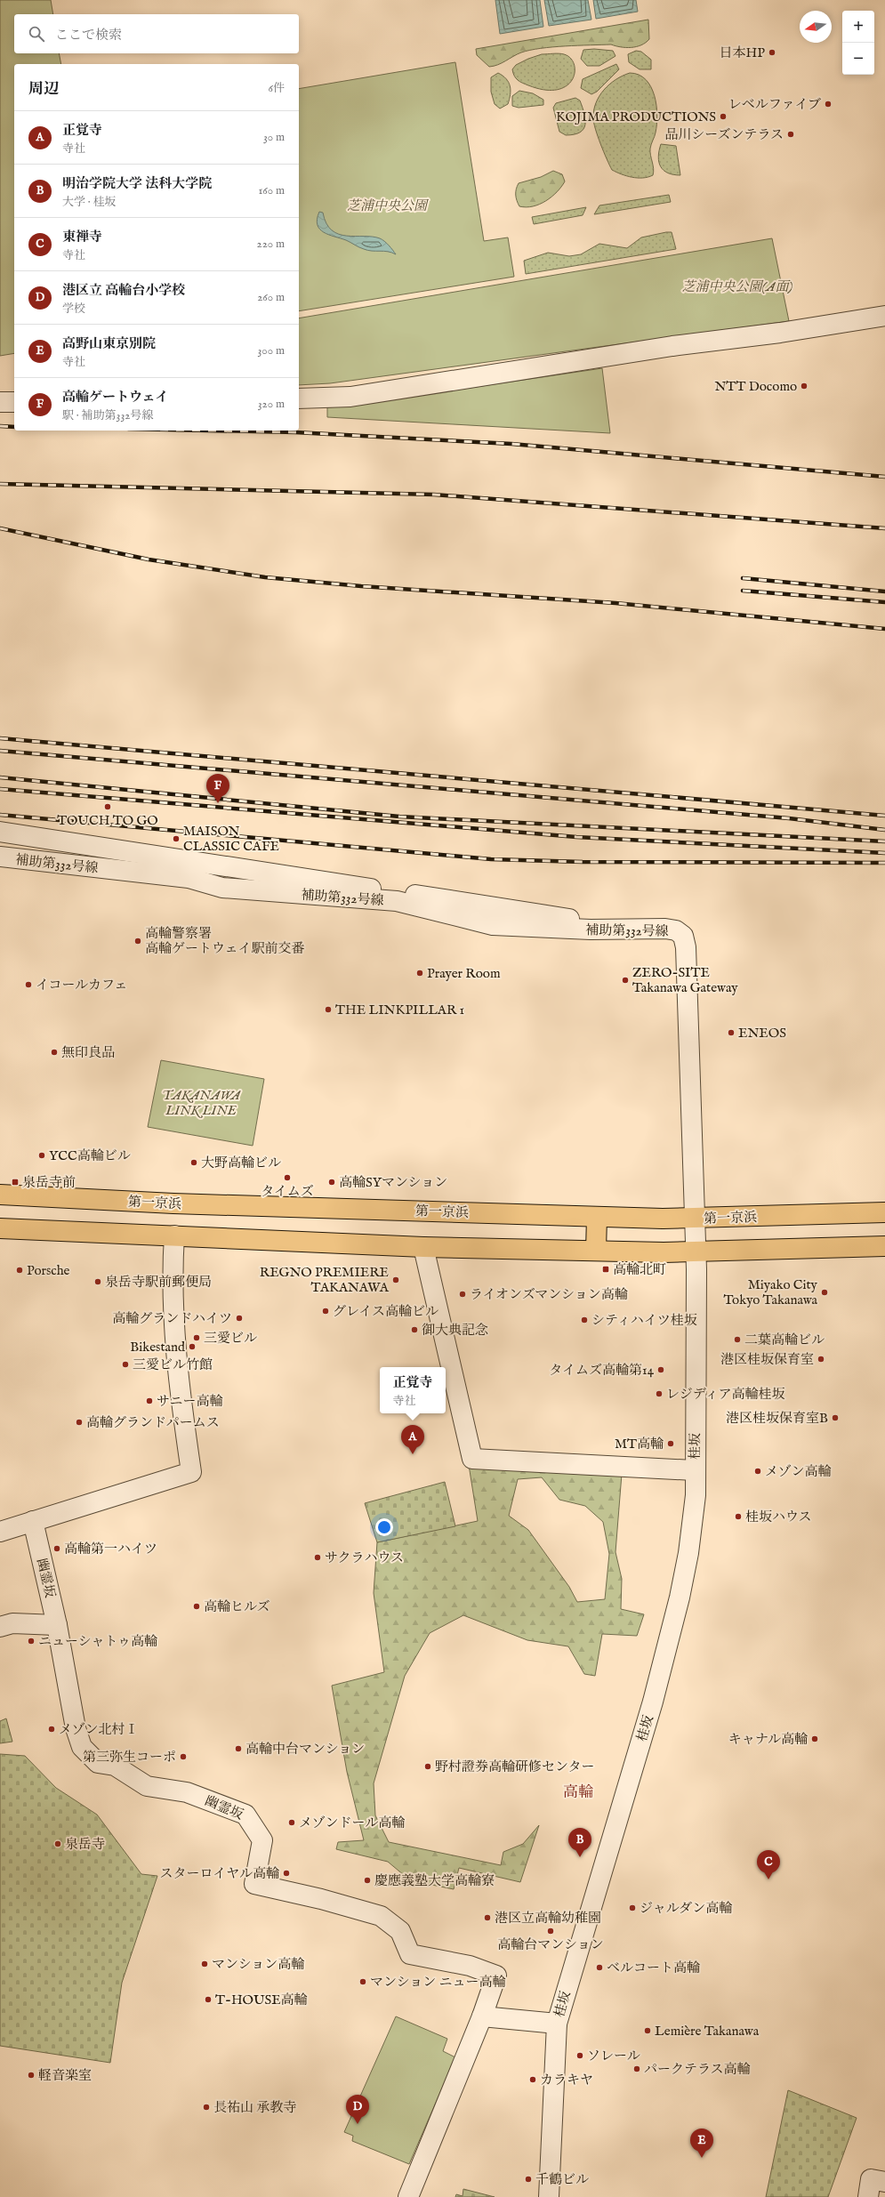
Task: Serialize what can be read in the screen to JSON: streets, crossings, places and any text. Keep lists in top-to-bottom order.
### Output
{
  "streets": {
    "highway": ["第一京浜"],
    "street": ["補助第332号線", "桂坂", "幽霊坂"]
  },
  "crossings": [
    ["補助第332号線", "桂坂"],
    ["第一京浜", "桂坂"]
  ],
  "districts": ["高輪"],
  "parks": ["芝浦中央公園", "芝浦中央公園(A面)", "TAKANAWA LINK LINE"],
  "places": {
    "other": [
      "日本HP",
      "レベルファイブ",
      "KOJIMA PRODUCTIONS",
      "品川シーズンテラス",
      "NTT Docomo",
      "TOUCH TO GO",
      "MAISON CLASSIC CAFE",
      "高輪警察署 高輪ゲートウェイ駅前交番",
      "Prayer Room",
      "ZERO-SITE Takanawa Gateway",
      "イコールカフェ",
      "THE LINKPILLAR 1",
      "ENEOS",
      "無印良品",
      "YCC高輪ビル",
      "大野高輪ビル",
      "タイムズ",
      "高輪SYマンション",
      "Porsche",
      "REGNO PREMIERE TAKANAWA",
      "泉岳寺駅前郵便局",
      "Miyako City Tokyo Takanawa",
      "ライオンズマンション高輪",
      "グレイス高輪ビル",
      "高輪グランドハイツ",
      "シティハイツ桂坂",
      "御大典記念",
      "三愛ビル",
      "二葉高輪ビル",
      "Bikestand",
      "港区桂坂保育室",
      "三愛ビル竹館",
      "タイムズ高輪第14",
      "レジディア高輪桂坂",
      "サニー高輪",
      "港区桂坂保育室B",
      "高輪グランドパームス",
      "MT高輪",
      "メゾン高輪",
      "桂坂ハウス",
      "高輪第一ハイツ",
      "サクラハウス",
      "高輪ヒルズ",
      "ニューシャトゥ高輪",
      "メゾン北村Ⅰ",
      "キャナル高輪",
      "高輪中台マンション",
      "第三弥生コーポ",
      "野村證券高輪研修センター",
      "メゾンドール高輪",
      "泉岳寺",
      "スターロイヤル高輪",
      "慶應義塾大学高輪寮",
      "ジャルダン高輪",
      "港区立高輪幼稚園",
      "高輪台マンション",
      "マンション高輪",
      "ベルコート高輪",
      "マンション ニュー高輪",
      "T-HOUSE高輪",
      "Lemière Takanawa",
      "ソレール",
      "パークテラス高輪",
      "軽音楽室",
      "カラキヤ",
      "長祐山 承教寺",
      "千鶴ビル"
    ],
    "transit": ["泉岳寺前", "高輪北町"]
  },
  "north": "left",
  "page": {
    "map_buttons": ["+", "−"],
    "search": "ここで検索",
    "heading": ["周辺", "6件"],
    "list": [
      {
        "mark": "A",
        "name": "正覚寺",
        "note": "寺社",
        "value": "30 m"
      },
      {
        "mark": "B",
        "name": "明治学院大学 法科大学院",
        "note": "大学 · 桂坂",
        "value": "160 m"
      },
      {
        "mark": "C",
        "name": "東禅寺",
        "note": "寺社",
        "value": "220 m"
      },
      {
        "mark": "D",
        "name": "港区立 高輪台小学校",
        "note": "学校",
        "value": "260 m"
      },
      {
        "mark": "E",
        "name": "高野山東京別院",
        "note": "寺社",
        "value": "300 m"
      },
      {
        "mark": "F",
        "name": "高輪ゲートウェイ",
        "note": "駅 · 補助第332号線",
        "value": "320 m"
      }
    ],
    "pins": [
      "F",
      "A",
      "B",
      "C",
      "D",
      "E"
    ],
    "popup": ["正覚寺", "寺社"]
  }
}
